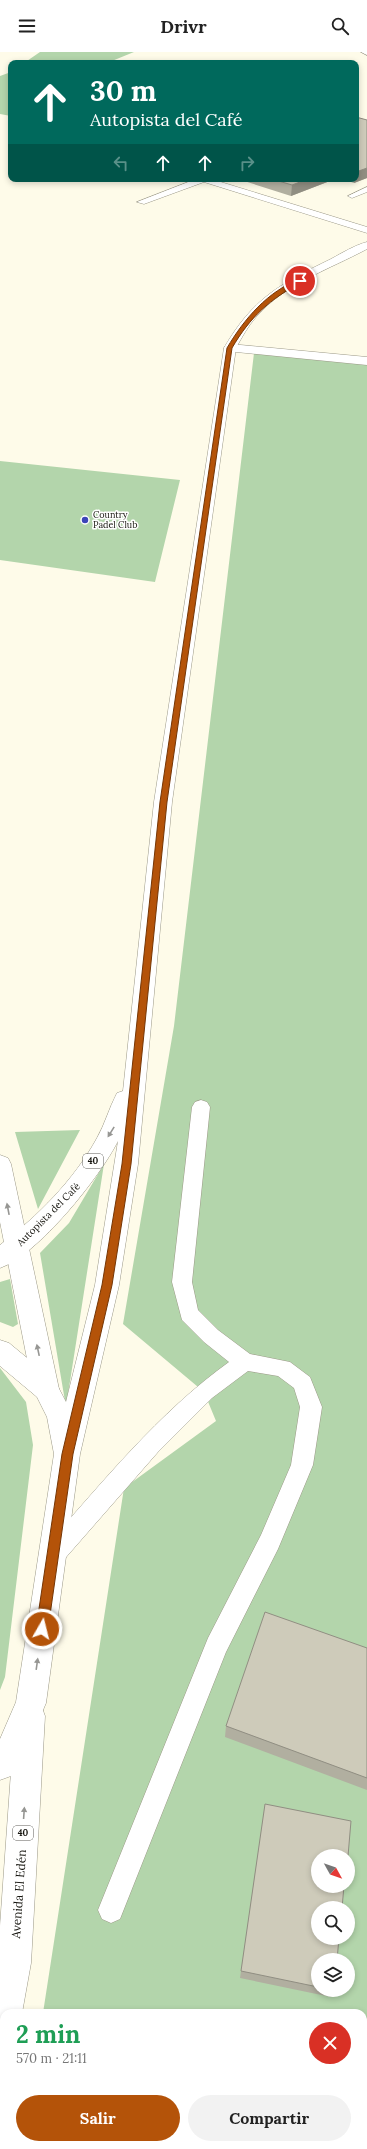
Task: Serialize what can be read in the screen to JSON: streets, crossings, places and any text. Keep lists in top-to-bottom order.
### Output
{
  "streets": {
    "main road": ["40", "Autopista del Café", "Avenida El Edén"]
  },
  "crossings": [
    ["40", "Autopista del Café"],
    ["40", "Avenida El Edén"]
  ],
  "one_way": ["Avenida El Edén"],
  "places": ["Country Padel Club"],
  "north": "bottom right",
  "page": {
    "header": "Drivr",
    "turn": ["30 m", "Autopista del Café"],
    "heading": ["2 min", "570 m · 21:11"],
    "buttons": ["Salir", "Compartir"]
  }
}
